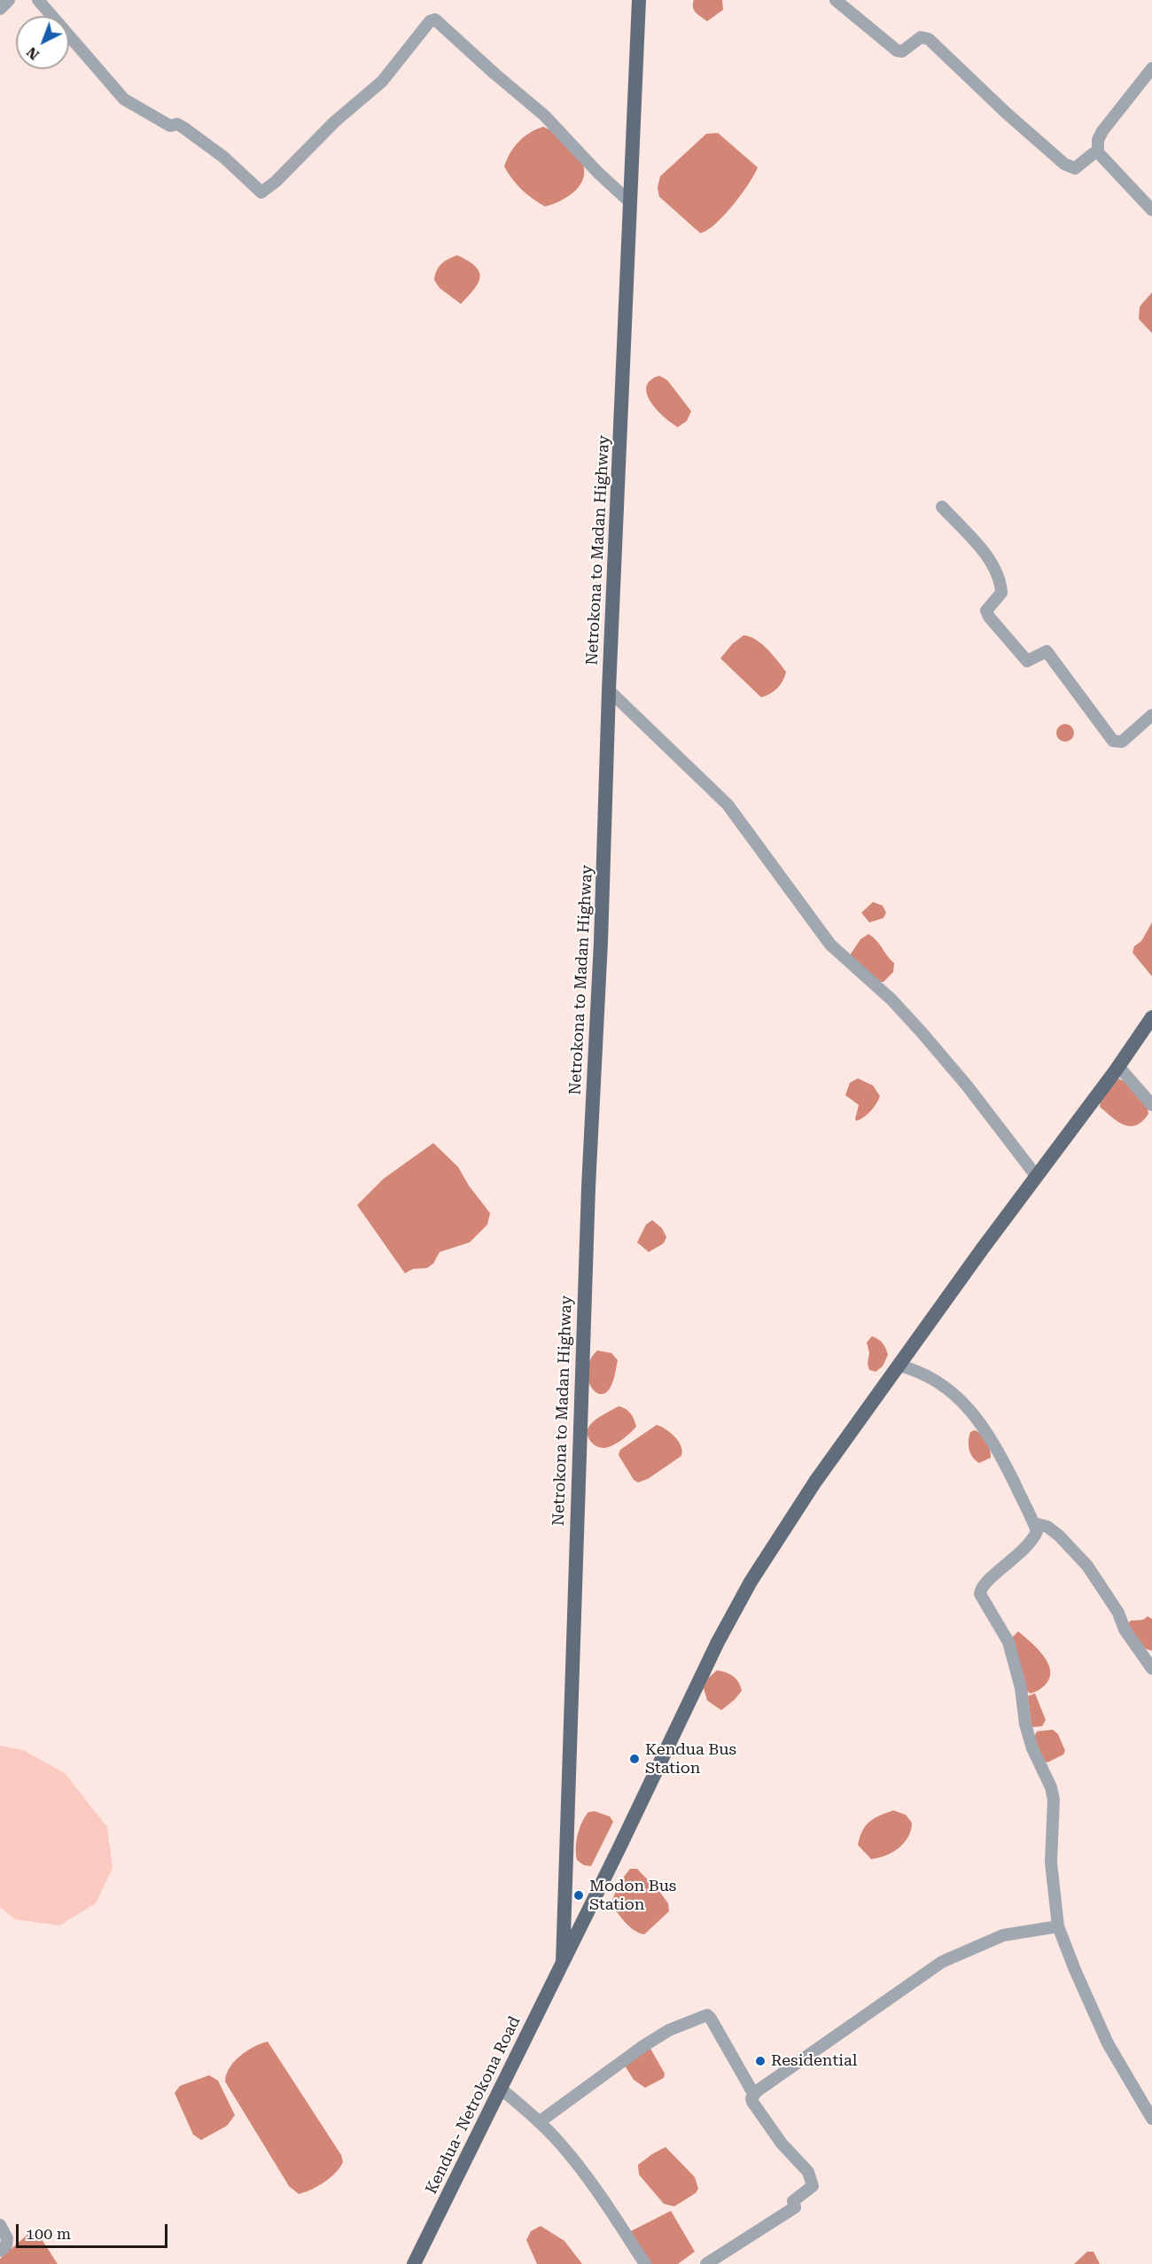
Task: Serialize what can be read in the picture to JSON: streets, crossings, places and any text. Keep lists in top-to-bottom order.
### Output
{
  "streets": {
    "main road": ["Netrokona to Madan Highway", "Kendua- Netrokona Road"]
  },
  "crossings": [
    ["Netrokona to Madan Highway", "Kendua- Netrokona Road"]
  ],
  "places": ["Kendua Bus Station", "Modon Bus Station", "Residential"],
  "scale_bar": "100 m",
  "north": "bottom left"
}
